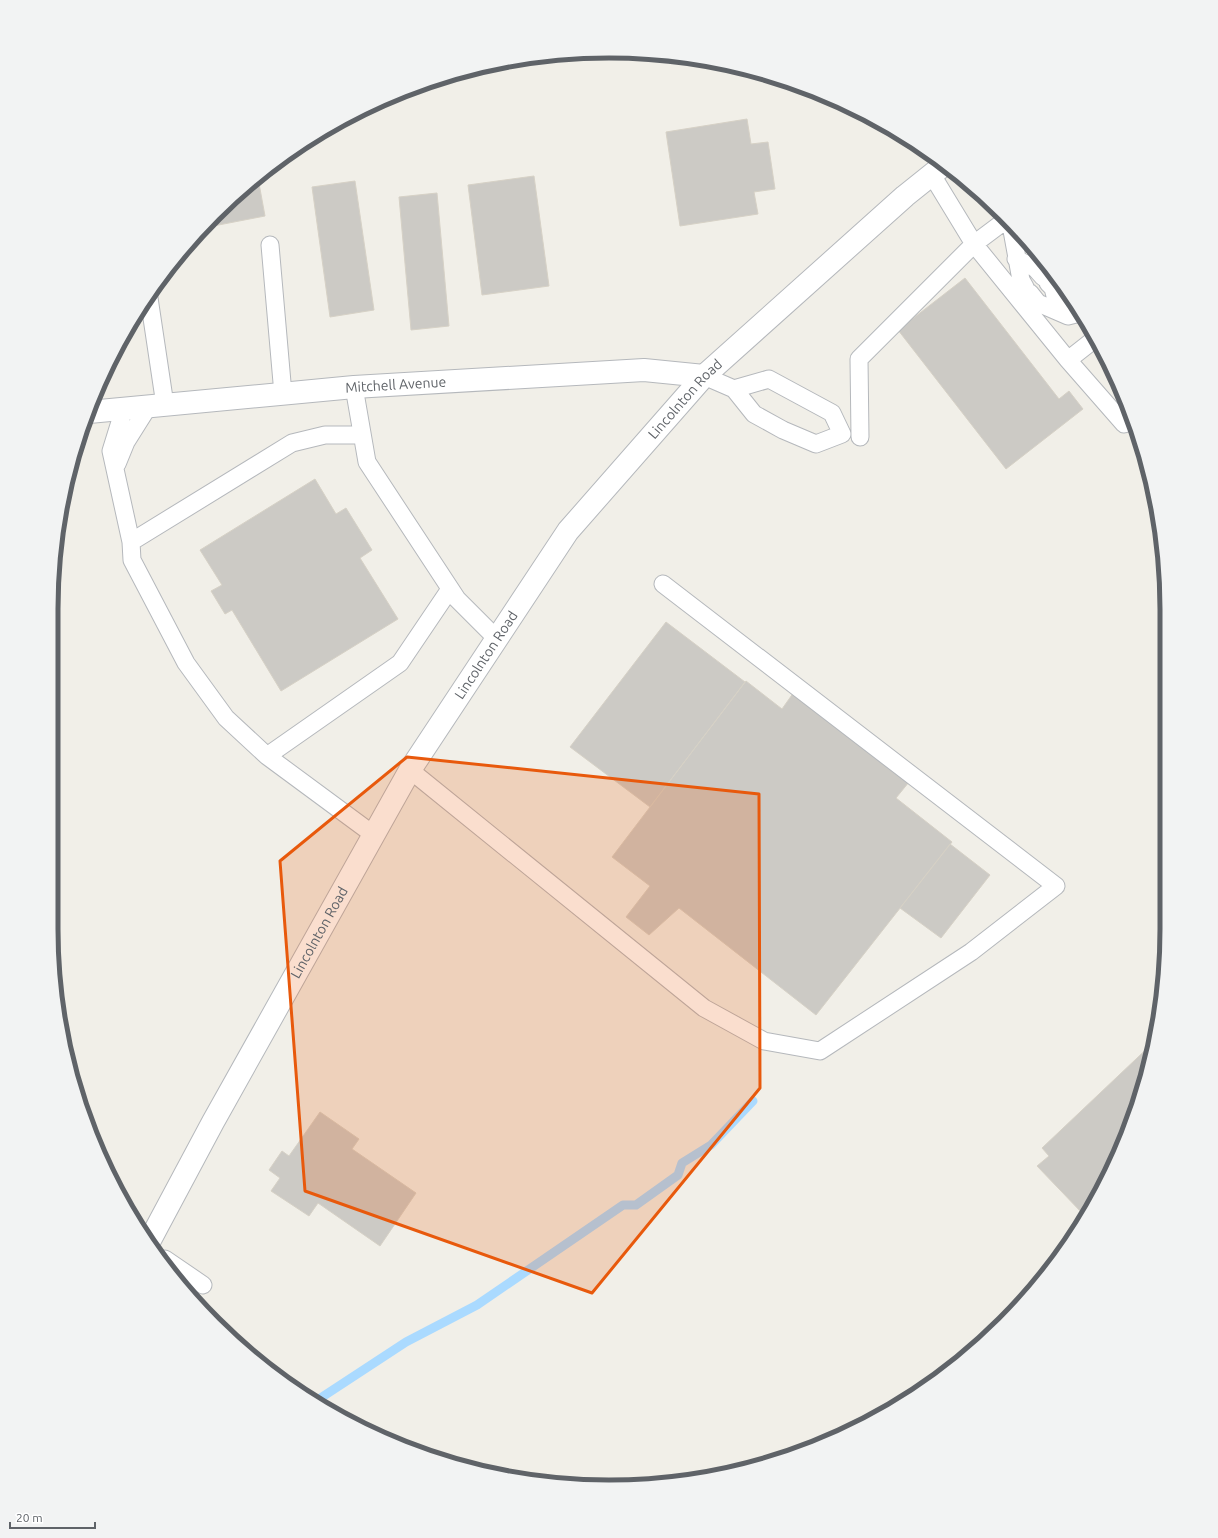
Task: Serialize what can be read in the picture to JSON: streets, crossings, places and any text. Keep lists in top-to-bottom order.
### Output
{
  "streets": {
    "street": ["Mitchell Avenue", "Lincolnton Road"]
  },
  "crossings": [
    ["Mitchell Avenue", "Lincolnton Road"]
  ],
  "scale_bar": "20 m"
}
